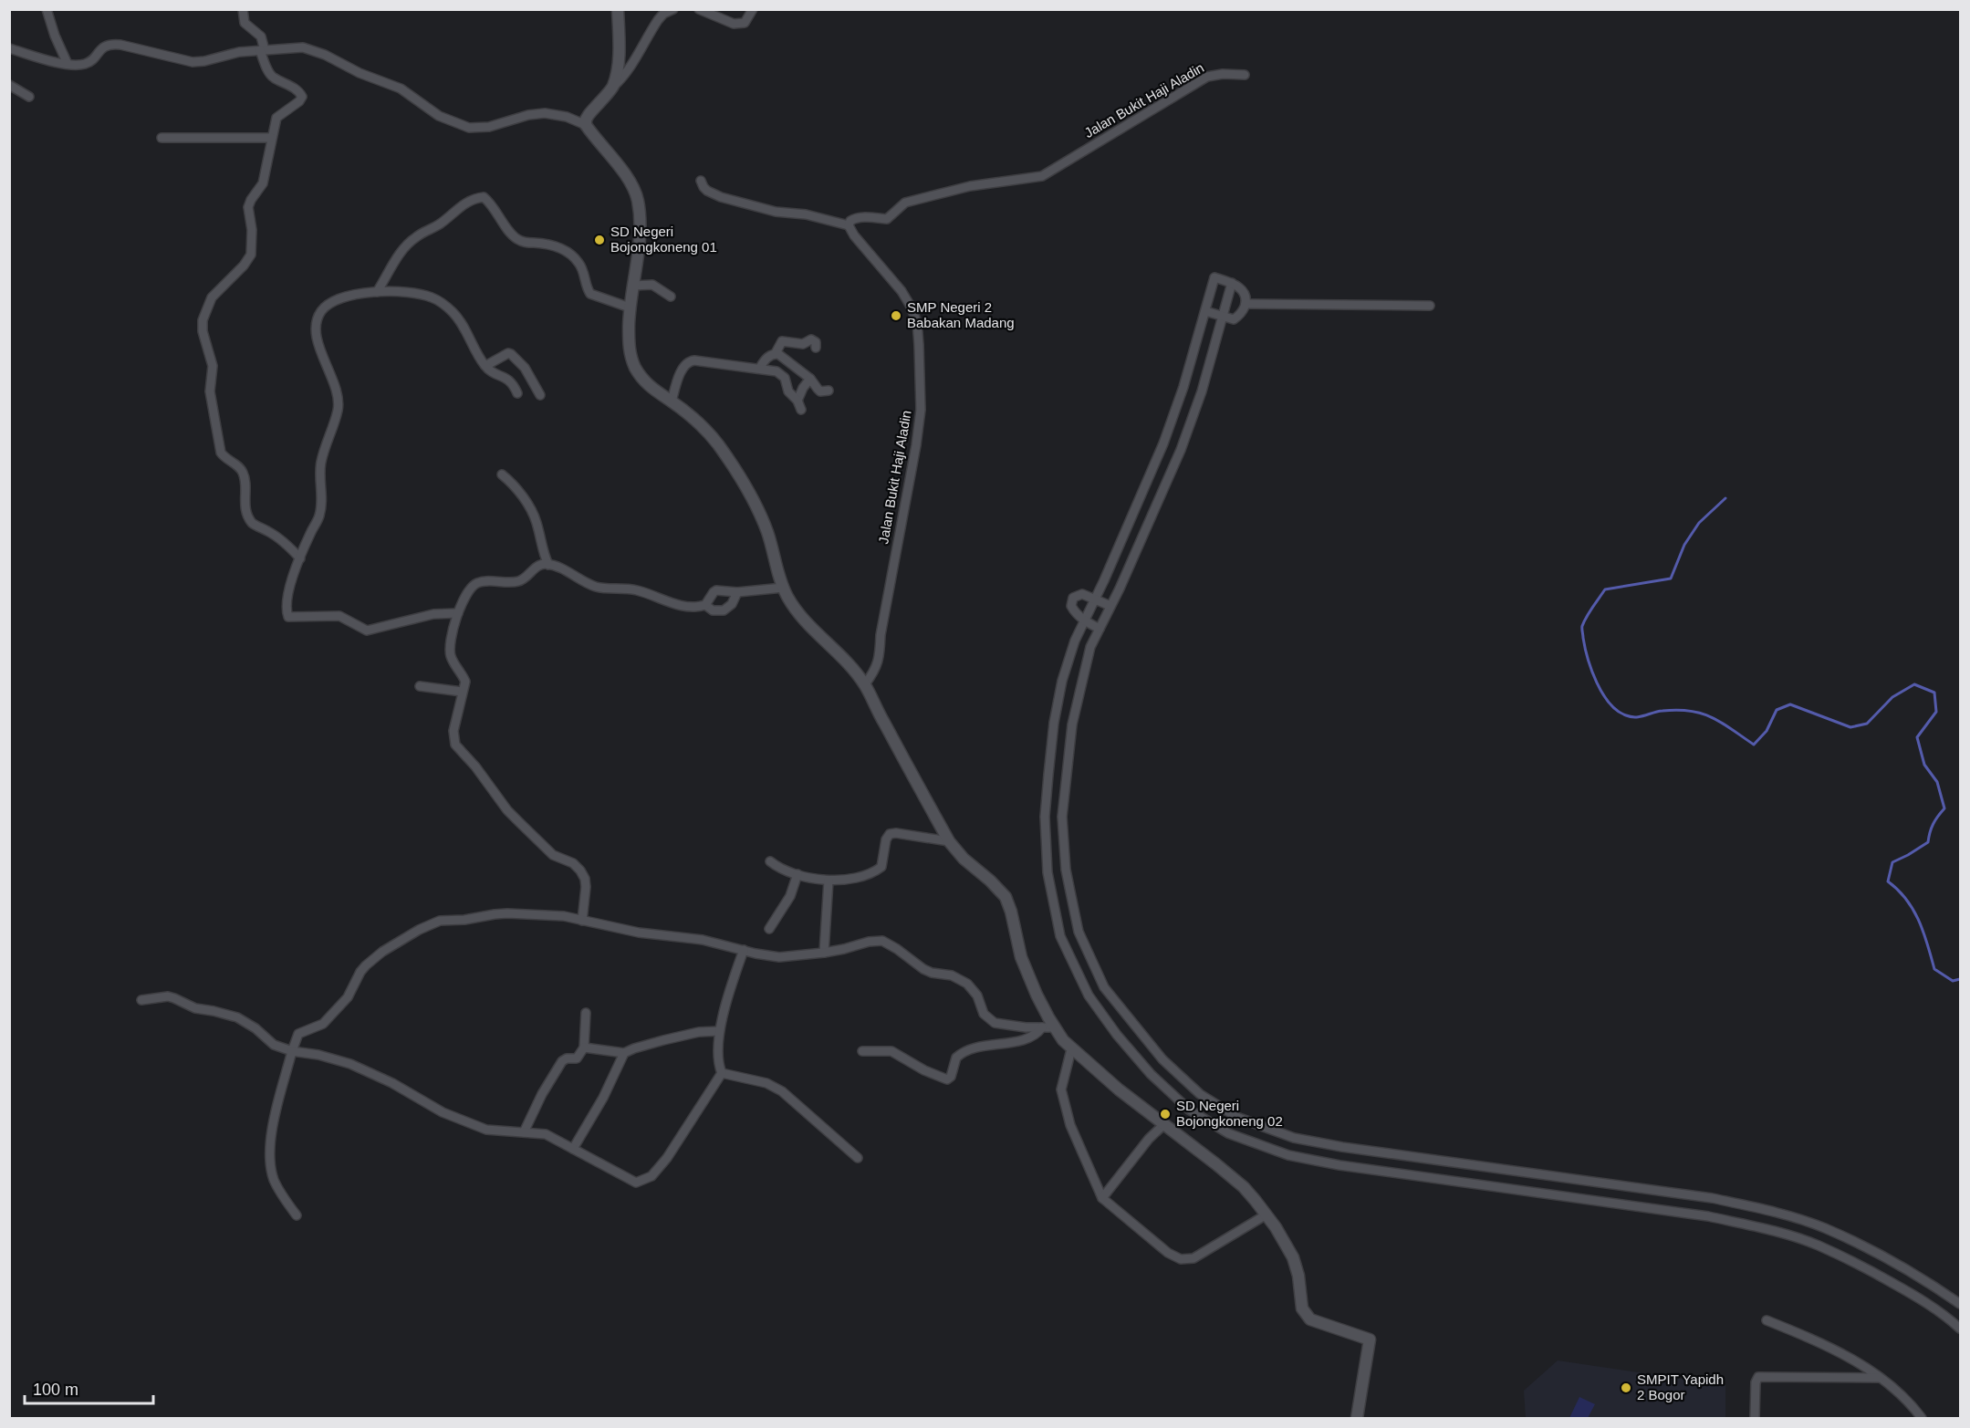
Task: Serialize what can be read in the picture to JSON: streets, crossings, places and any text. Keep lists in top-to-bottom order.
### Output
{
  "streets": {
    "street": ["Jalan Bukit Haji Aladin"]
  },
  "places": [
    "SD Negeri Bojongkoneng 01",
    "SMP Negeri 2 Babakan Madang",
    "SD Negeri Bojongkoneng 02",
    "SMPIT Yapidh 2 Bogor"
  ],
  "scale_bar": "100 m"
}
